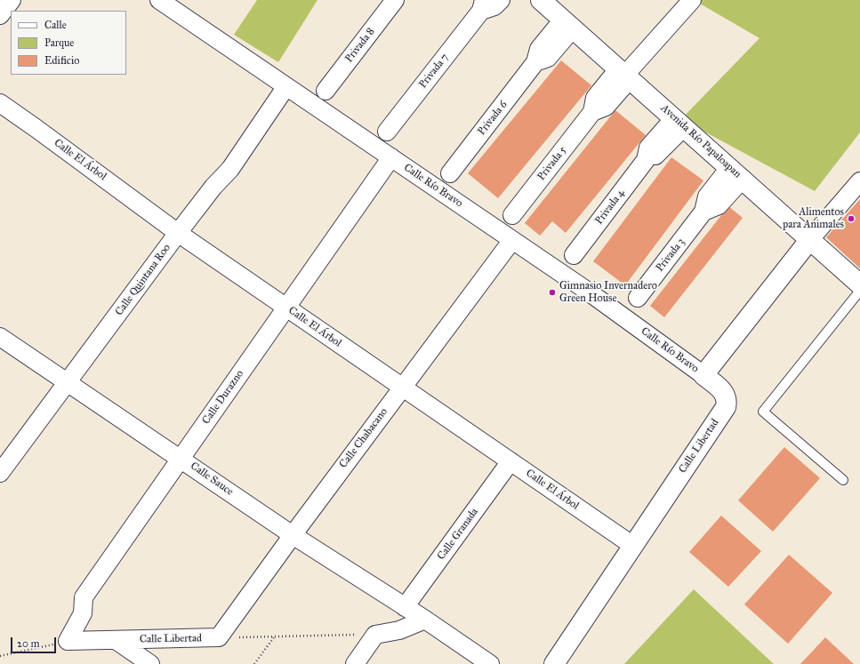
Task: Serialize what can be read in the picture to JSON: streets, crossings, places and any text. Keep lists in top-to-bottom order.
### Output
{
  "streets": {
    "main road": ["Avenida Río Papaloapan", "Calle Libertad"],
    "street": [
      "Privada 8",
      "Privada 7",
      "Privada 6",
      "Calle El Árbol",
      "Privada 5",
      "Calle Río Bravo",
      "Privada 4",
      "Privada 3",
      "Calle Quintana Roo",
      "Calle Durazno",
      "Calle Chabacano",
      "Calle Sauce",
      "Calle Granada"
    ]
  },
  "crossings": [
    ["Privada 6", "Avenida Río Papaloapan"],
    ["Avenida Río Papaloapan", "Privada 5"],
    ["Avenida Río Papaloapan", "Privada 4"],
    ["Avenida Río Papaloapan", "Privada 3"],
    ["Calle El Árbol", "Calle Quintana Roo"],
    ["Calle El Árbol", "Calle Durazno"],
    ["Calle El Árbol", "Calle Chabacano"],
    ["Calle El Árbol", "Calle Libertad"],
    ["Calle El Árbol", "Calle Granada"],
    ["Calle Río Bravo", "Calle Quintana Roo"],
    ["Calle Río Bravo", "Calle Durazno"],
    ["Calle Río Bravo", "Calle Chabacano"],
    ["Calle Río Bravo", "Calle Libertad"],
    ["Calle Quintana Roo", "Calle Sauce"],
    ["Calle Durazno", "Calle Libertad"],
    ["Calle Durazno", "Calle Sauce"],
    ["Calle Chabacano", "Calle Libertad"],
    ["Calle Chabacano", "Calle Sauce"],
    ["Calle Sauce", "Calle Granada"]
  ],
  "places": ["Alimentos para Animales", "Gimnasio Invernadero Green House"],
  "legend": ["Calle", "Parque", "Edificio"],
  "scale_bar": "20 m"
}
